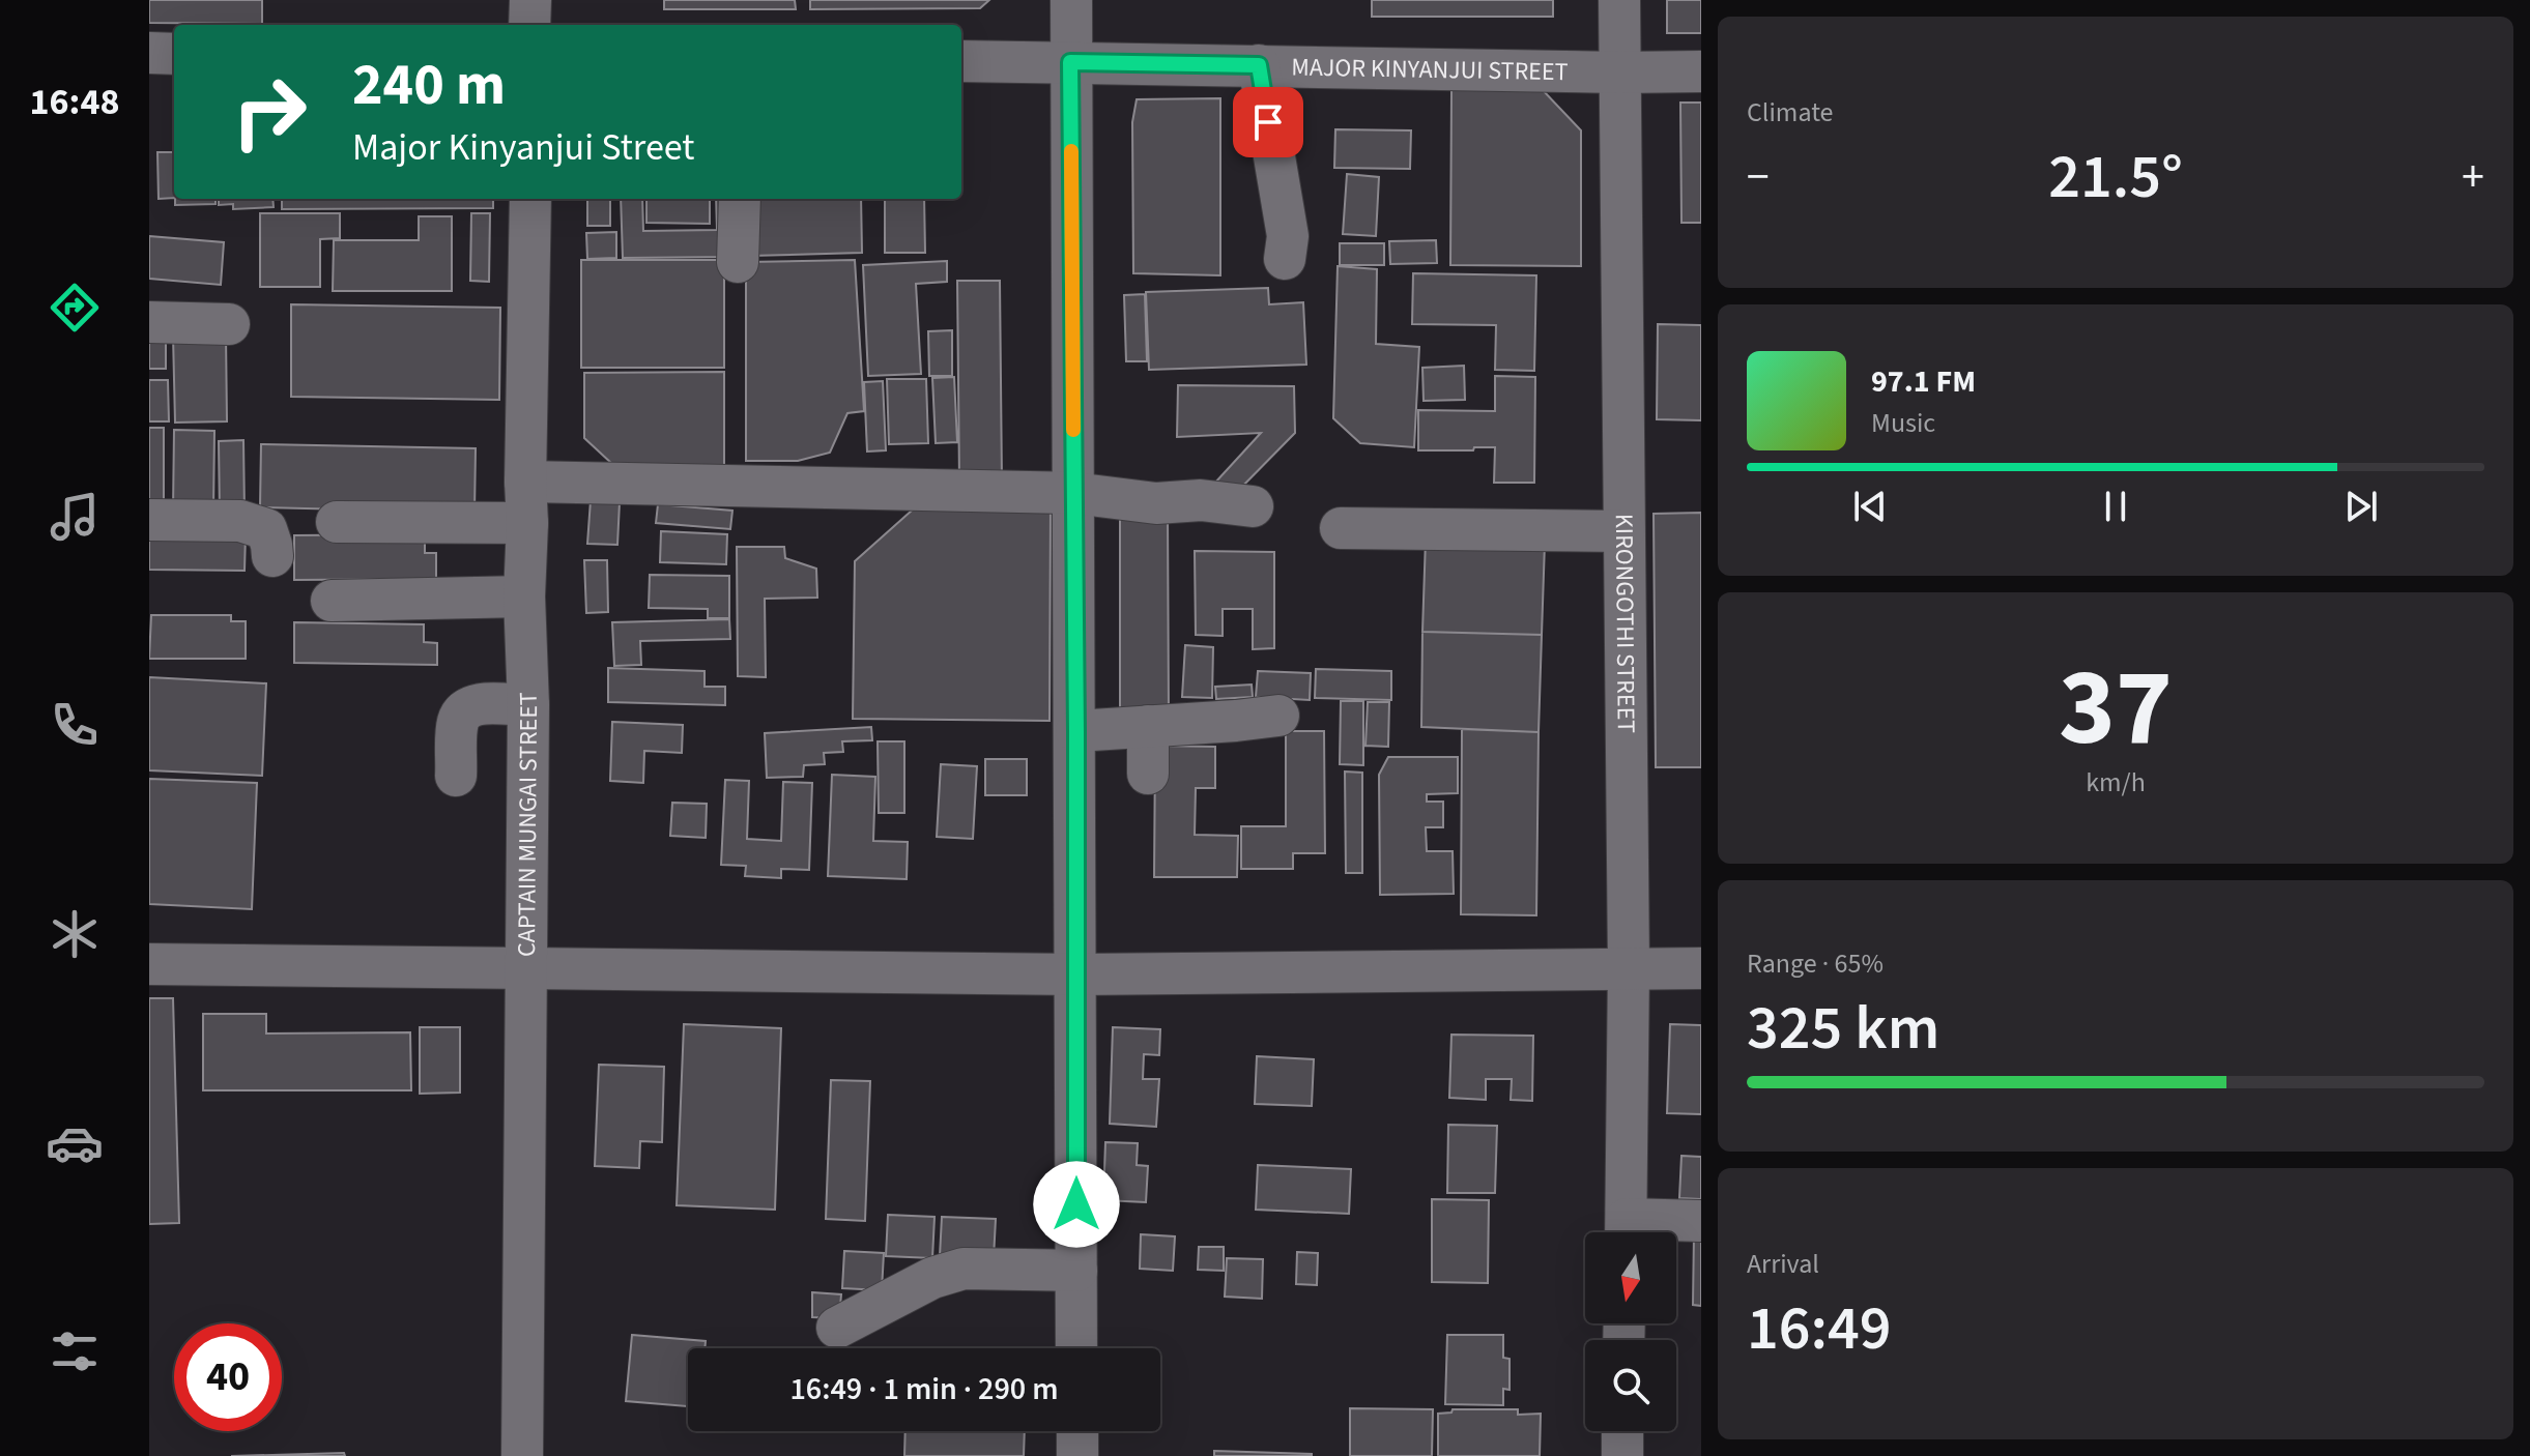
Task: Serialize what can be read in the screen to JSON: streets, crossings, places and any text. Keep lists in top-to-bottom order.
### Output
{
  "streets": {
    "street": ["MAJOR KINYANJUI STREET", "KIRONGOTHI STREET", "CAPTAIN MUNGAI STREET"]
  },
  "crossings": [
    ["MAJOR KINYANJUI STREET", "KIRONGOTHI STREET"]
  ],
  "north": "bottom",
  "page": {
    "tabs": "16:48",
    "tile": [
      "Climate",
      ["37", "km/h"],
      ["Range · 65%", "325 km"],
      ["Arrival", "16:49"]
    ],
    "turn": ["240 m", "Major Kinyanjui Street"],
    "heat": ["−", "21.5°", "+"],
    "song": ["97.1 FM", "Music"],
    "limit": "40",
    "trip": "16:49 · 1 min · 290 m"
  }
}
